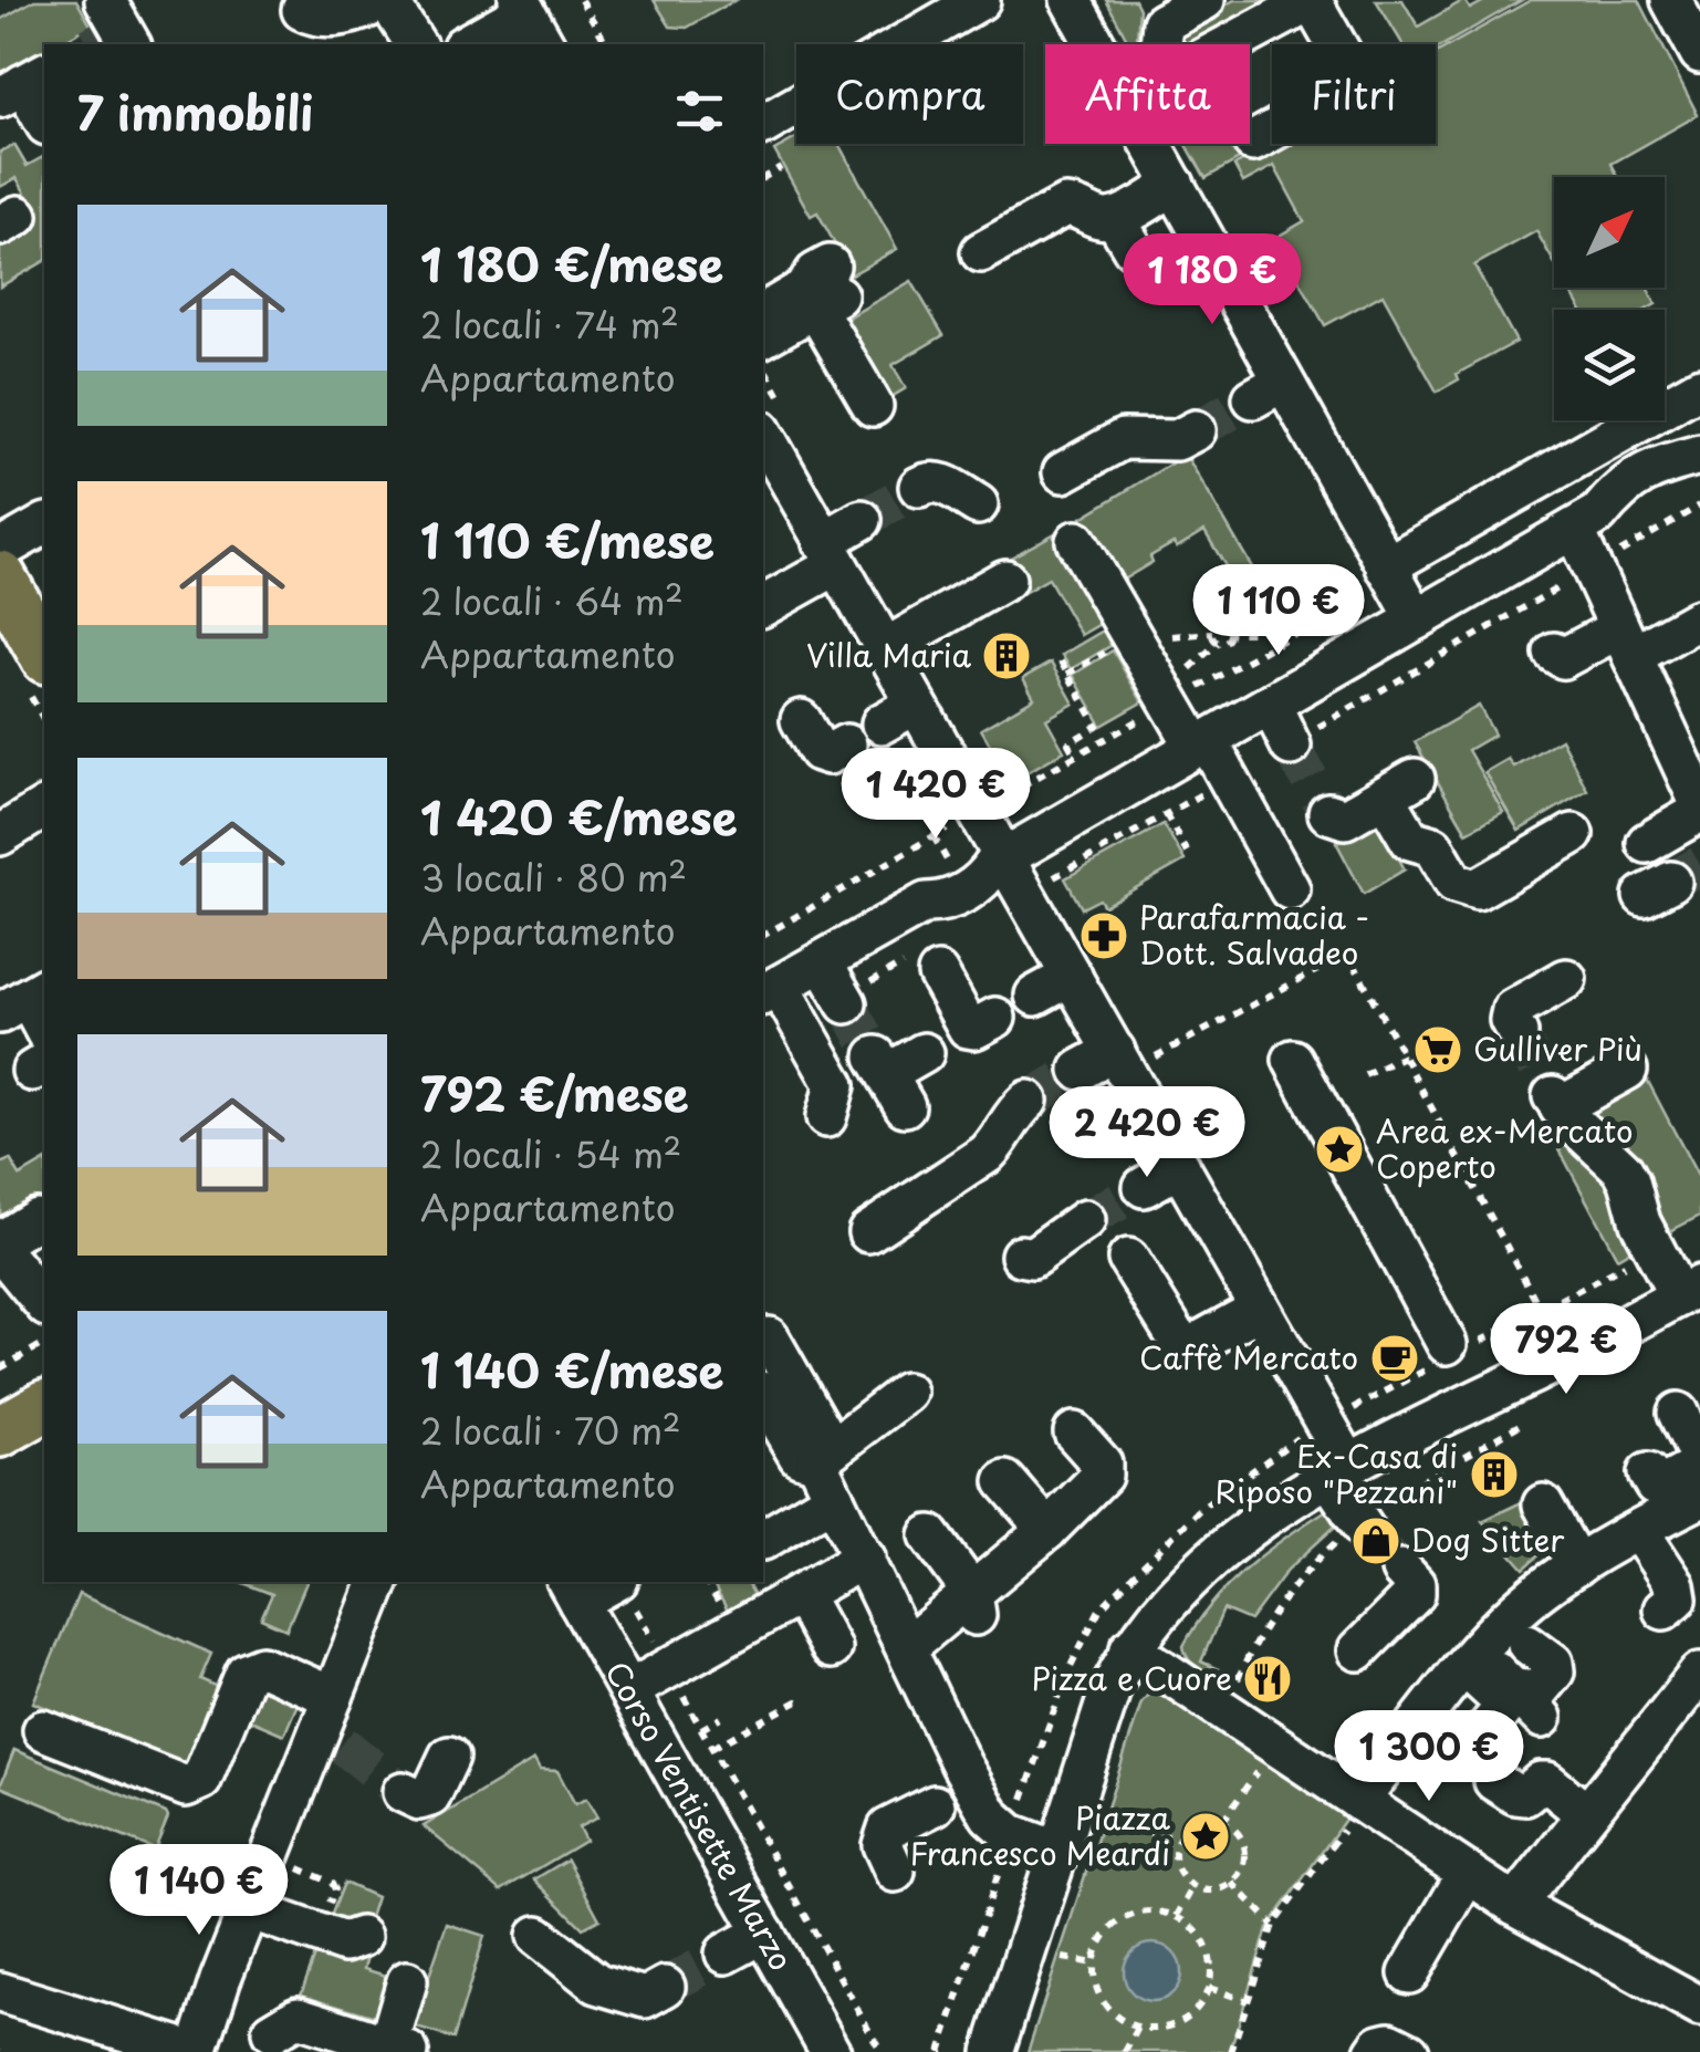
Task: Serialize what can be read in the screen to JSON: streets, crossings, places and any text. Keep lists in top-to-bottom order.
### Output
{
  "streets": {
    "street": ["Corso Ventisette Marzo"]
  },
  "places": {
    "building": ["Villa Maria", "Ex-Casa di Riposo \"Pezzani\""],
    "pharmacy": ["Parafarmacia - Dott. Salvadeo"],
    "supermarket": ["Gulliver Più"],
    "place": ["Area ex-Mercato Coperto", "Piazza Francesco Meardi"],
    "cafe": ["Caffè Mercato"],
    "shop": ["Dog Sitter"],
    "restaurant": ["Pizza e Cuore"]
  },
  "north": "top right",
  "page": {
    "chip": ["Compra", "Affitta", "Filtri"],
    "heading": "7 immobili",
    "list": [
      {
        "name": "1 180 €/mese",
        "note": "2 locali · 74 m² · Appartamento"
      },
      {
        "name": "1 110 €/mese",
        "note": "2 locali · 64 m² · Appartamento"
      },
      {
        "name": "1 420 €/mese",
        "note": "3 locali · 80 m² · Appartamento"
      },
      {
        "name": "792 €/mese",
        "note": "2 locali · 54 m² · Appartamento"
      },
      {
        "name": "1 140 €/mese",
        "note": "2 locali · 70 m² · Appartamento"
      }
    ],
    "price": [
      "1 180 €",
      "1 110 €",
      "1 420 €",
      "2 420 €",
      "792 €",
      "1 300 €",
      "1 140 €"
    ]
  }
}
